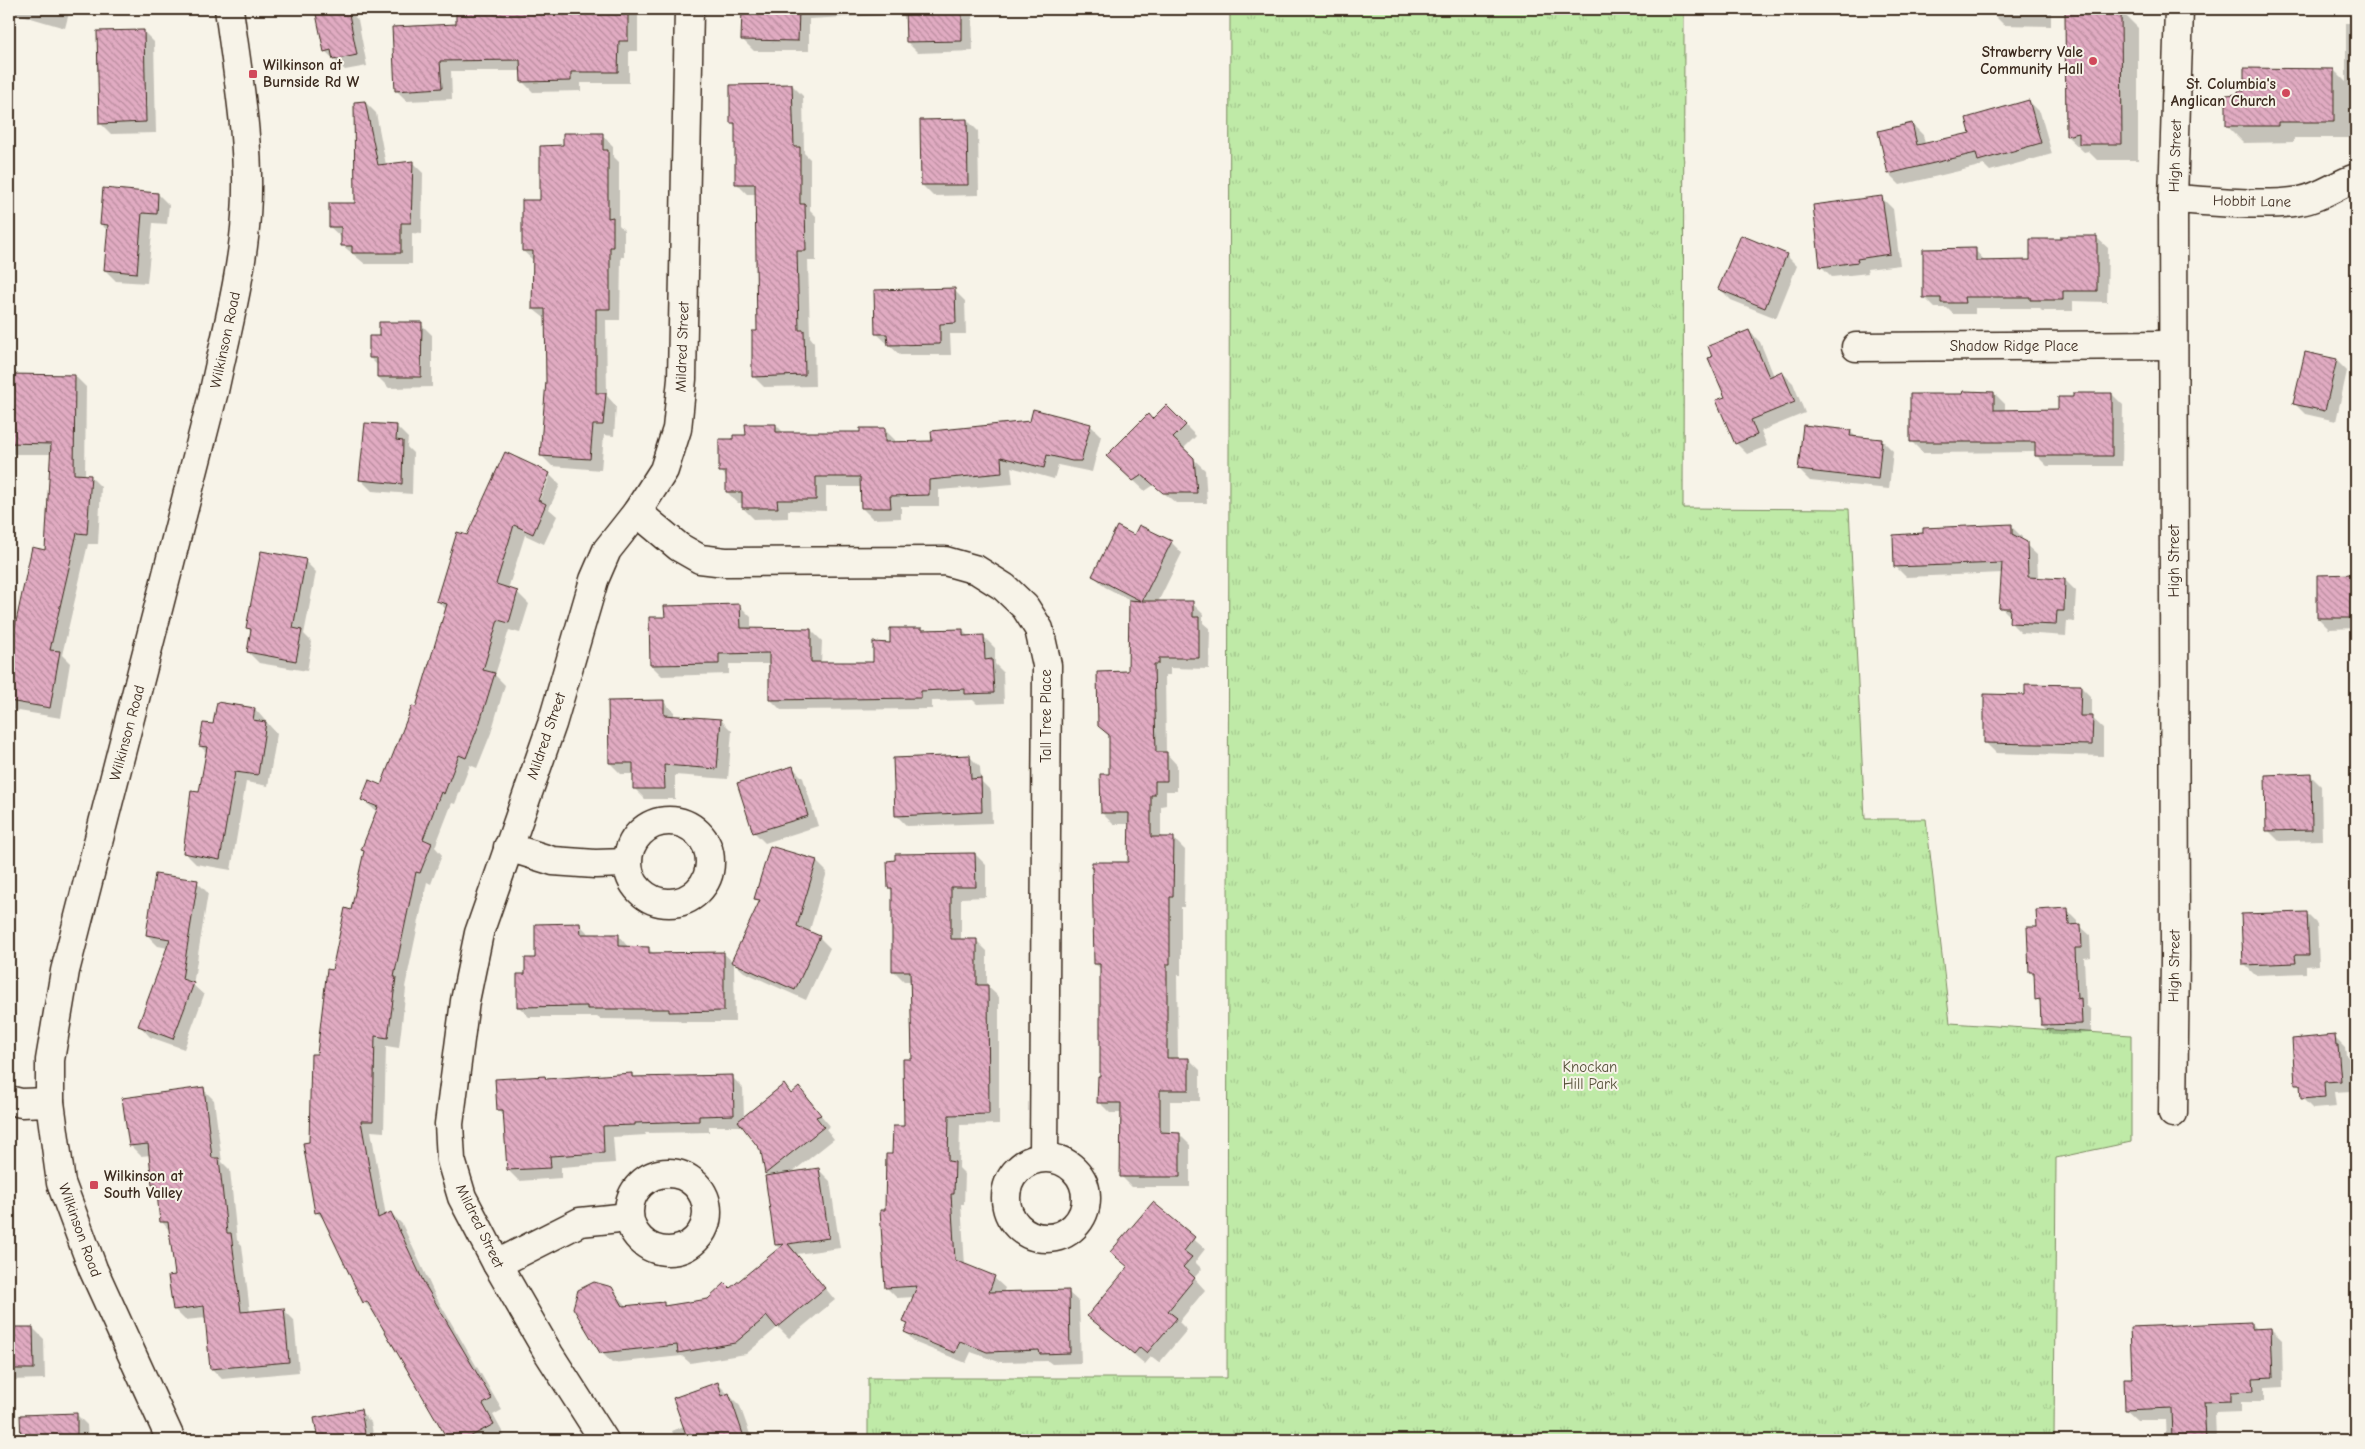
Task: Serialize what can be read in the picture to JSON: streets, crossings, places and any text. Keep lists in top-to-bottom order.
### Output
{
  "streets": {
    "street": [
      "High Street",
      "Hobbit Lane",
      "Wilkinson Road",
      "Shadow Ridge Place",
      "Mildred Street",
      "Tall Tree Place"
    ]
  },
  "crossings": [
    ["High Street", "Hobbit Lane"],
    ["High Street", "Shadow Ridge Place"],
    ["Mildred Street", "Tall Tree Place"]
  ],
  "parks": ["Knockan Hill Park"],
  "places": {
    "other": ["Strawberry Vale Community Hall", "St. Columbia's Anglican Church"],
    "transit": ["Wilkinson at Burnside Rd W", "Wilkinson at South Valley"]
  }
}
